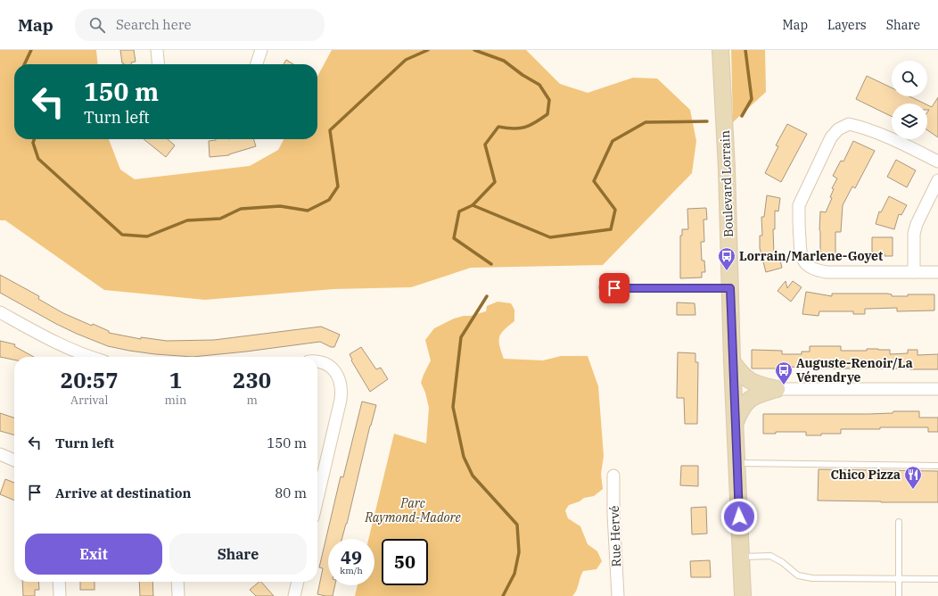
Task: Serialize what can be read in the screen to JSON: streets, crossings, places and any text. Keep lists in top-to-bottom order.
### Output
{
  "streets": {
    "main road": ["Boulevard Lorrain"],
    "street": ["Rue Hervé"]
  },
  "parks": ["Parc Raymond-Madore"],
  "places": {
    "bus stop": ["Lorrain/Marlene-Goyet", "Auguste-Renoir/La Vérendrye"],
    "restaurant": ["Chico Pizza"]
  },
  "page": {
    "header": "Map",
    "search": "Search here",
    "nav": ["Map", "Layers", "Share"],
    "turn": ["150 m", "Turn left"],
    "eta": [
      "20:57",
      "Arrival",
      "1",
      "min",
      "230",
      "m"
    ],
    "list": [
      {
        "name": "Turn left",
        "value": "150 m"
      },
      {
        "name": "Arrive at destination",
        "value": "80 m"
      }
    ],
    "buttons": ["Exit", "Share"],
    "speed": "49 km/h",
    "limit": "50"
  }
}
